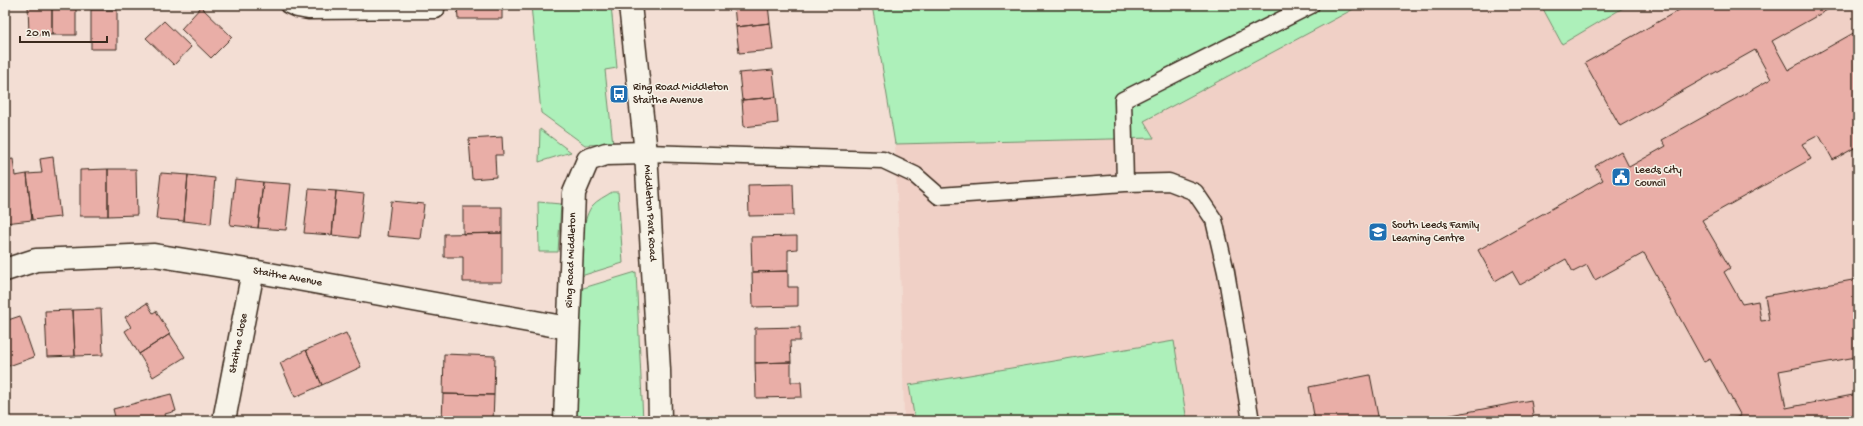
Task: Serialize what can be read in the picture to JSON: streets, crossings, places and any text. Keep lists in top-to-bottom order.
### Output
{
  "streets": {
    "street": [
      "Middleton Park Road",
      "Ring Road Middleton",
      "Staithe Avenue",
      "Staithe Close"
    ]
  },
  "crossings": [
    ["Middleton Park Road", "Ring Road Middleton"],
    ["Ring Road Middleton", "Staithe Avenue"],
    ["Staithe Avenue", "Staithe Close"]
  ],
  "places": {
    "bus stop": ["Ring Road Middleton Staithe Avenue"],
    "public building": ["Leeds City Council"],
    "school or university": ["South Leeds Family Learning Centre"]
  },
  "scale_bar": "20 m"
}
